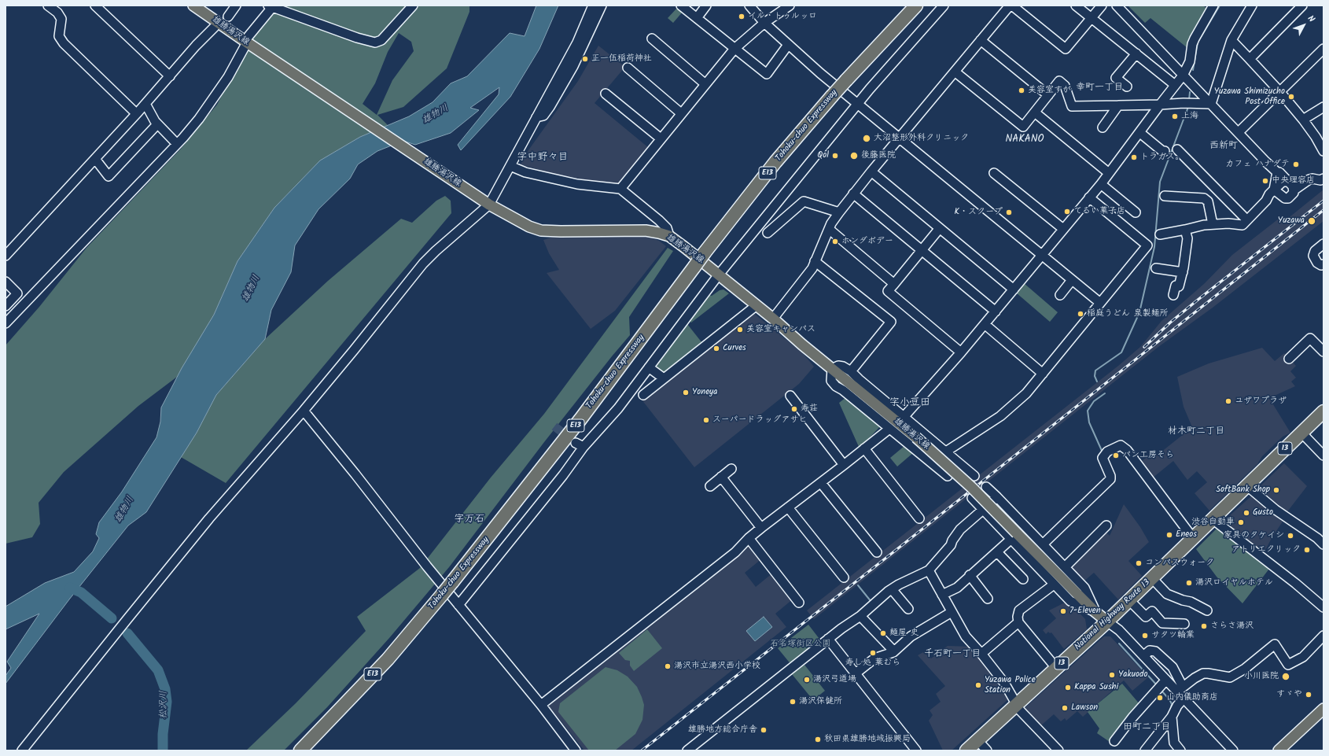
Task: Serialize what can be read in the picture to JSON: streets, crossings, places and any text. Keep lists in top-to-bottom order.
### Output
{
  "streets": {
    "highway": [
      "Tohoku-chuo Expressway",
      "E13",
      "13",
      "National Highway Route 13"
    ],
    "main road": ["雄勝湯沢線"]
  },
  "crossings": [
    ["雄勝湯沢線", "National Highway Route 13"]
  ],
  "districts": [
    "幸町一丁目",
    "NAKANO",
    "西新町",
    "字中野々目",
    "字小豆田",
    "材木町二丁目",
    "字万石",
    "千石町一丁目",
    "田町二丁目"
  ],
  "water": ["雄物川", "松沢川"],
  "parks": ["石名塚街区公園"],
  "places": [
    "イル・トゥルッロ",
    "正一伍稲荷神社",
    "美容室すが",
    "Yuzawa Shimizucho Post Office",
    "上海",
    "大沼整形外科クリニック",
    "Qol",
    "後藤医院",
    "トラガス。",
    "カフェ ハナダテ",
    "中央理容店",
    "てるい菓子店",
    "K・スクープ",
    "Yuzawa",
    "ホンダボデー",
    "稲庭うどん 泉製麺所",
    "美容室キャンパス",
    "Curves",
    "Yoneya",
    "ユザワプラザ",
    "寿荘",
    "スーパードラッグアサヒ",
    "パン工房そら",
    "SoftBank Shop",
    "Gusto",
    "渋谷自動車",
    "Eneos",
    "家具のタケイシ",
    "アトリエクリック",
    "コンパスウォーク",
    "湯沢ロイヤルホテル",
    "7-Eleven",
    "さらさ湯沢",
    "麺屋 史",
    "サタツ輪業",
    "寿し処 葉むら",
    "湯沢市立湯沢西小学校",
    "Yakuodo",
    "小川医院",
    "湯沢弓道場",
    "Yuzawa Police Station",
    "Kappa Sushi",
    "すゞや",
    "山内儀助商店",
    "湯沢保健所",
    "Lawson",
    "雄勝地方総合庁舎",
    "秋田県雄勝地域振興局"
  ],
  "north": "top right"
}
